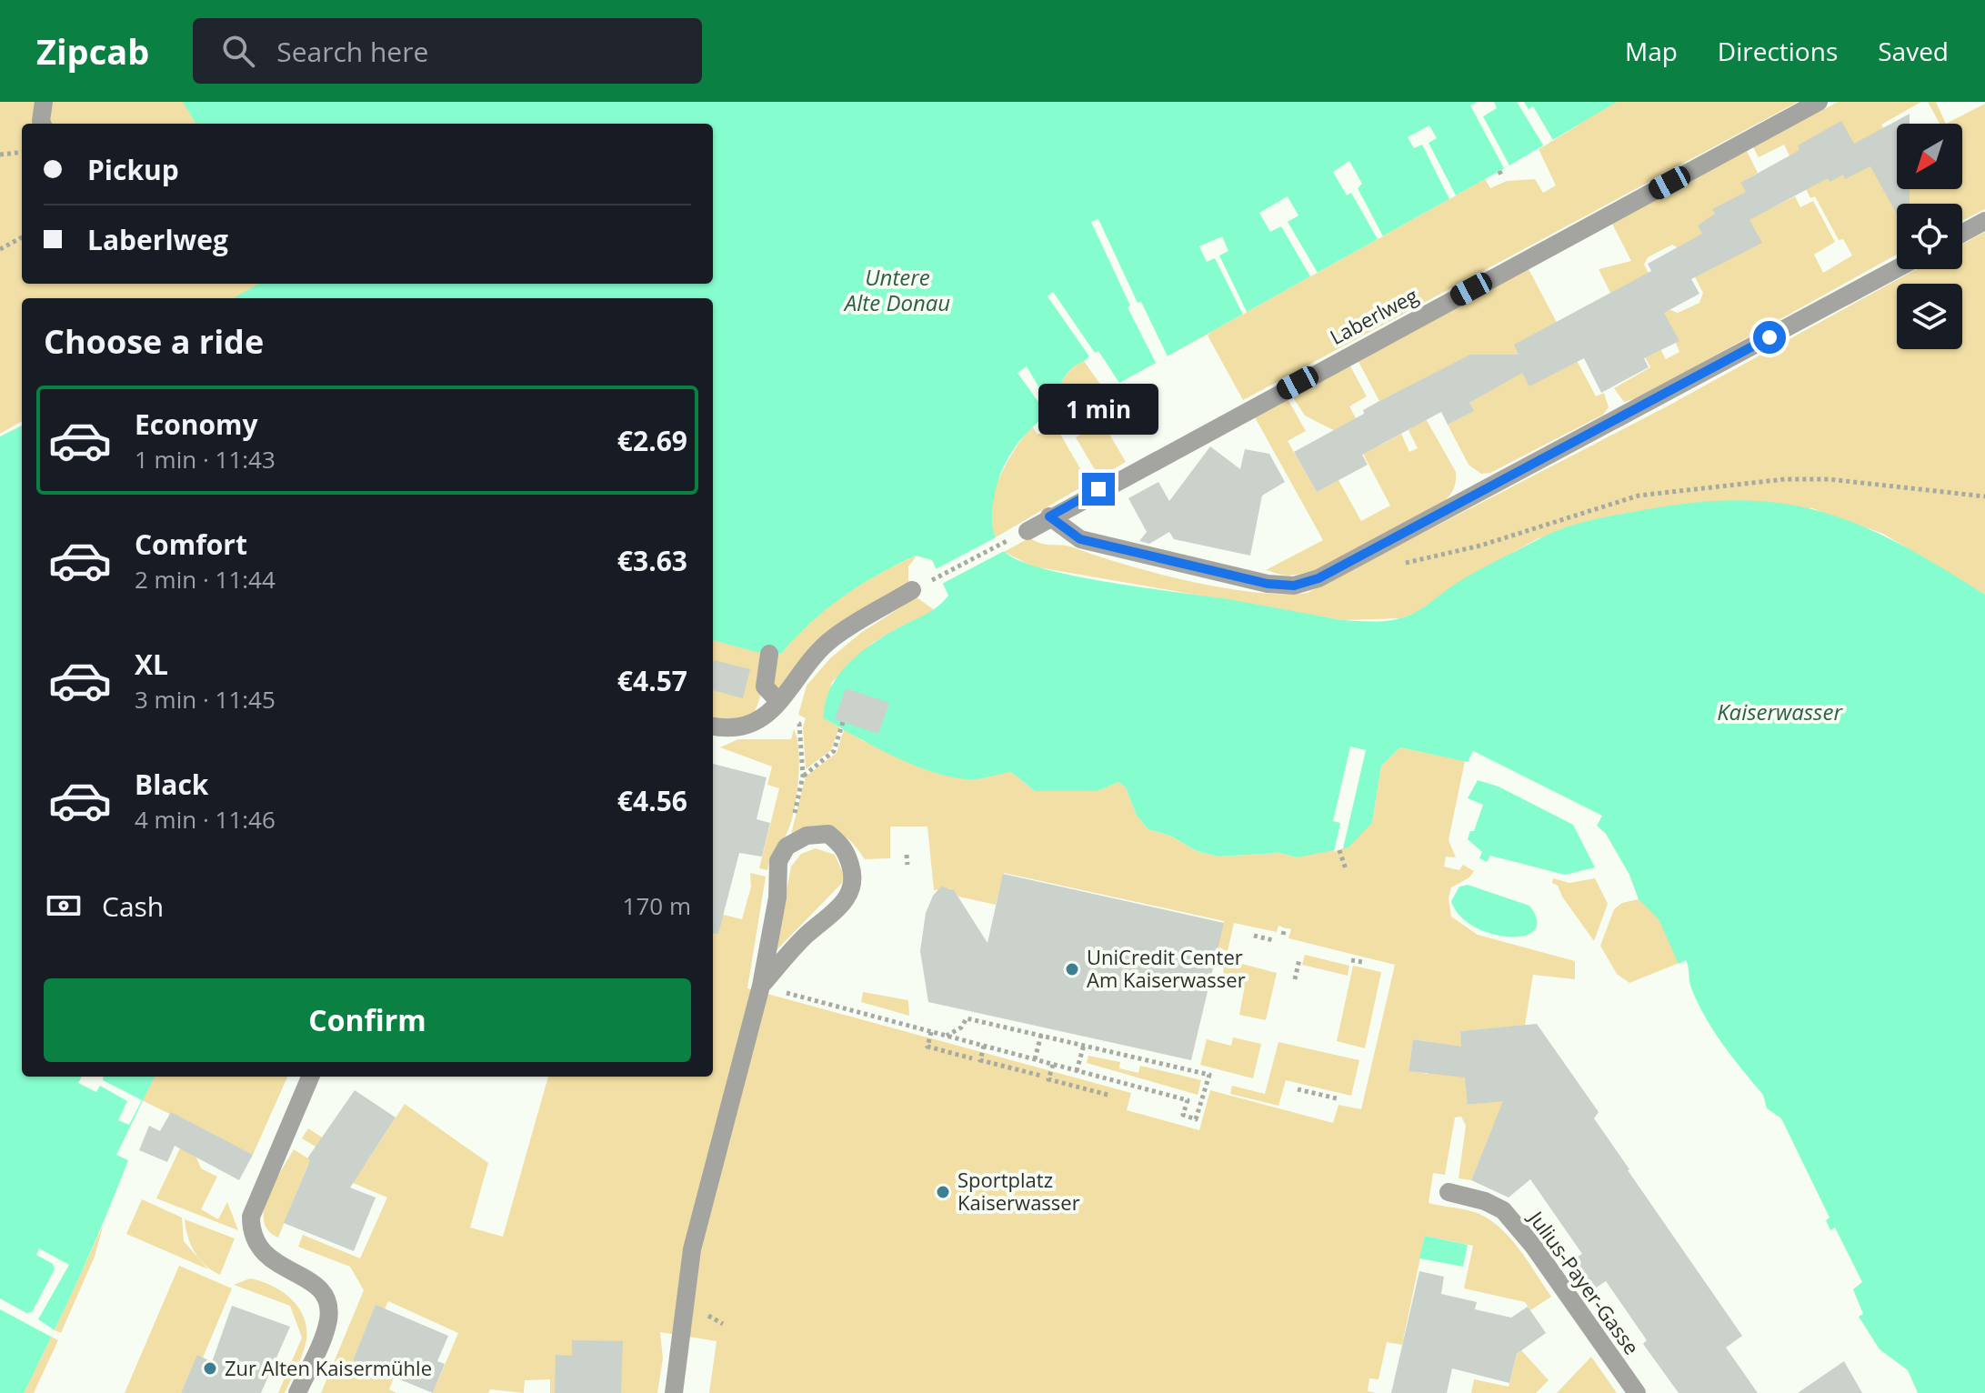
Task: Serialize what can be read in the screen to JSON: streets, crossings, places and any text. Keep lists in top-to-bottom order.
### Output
{
  "streets": {
    "street": ["Laberlweg", "Julius-Payer-Gasse"]
  },
  "water": ["Untere Alte Donau", "Kaiserwasser"],
  "places": ["UniCredit Center Am Kaiserwasser", "Sportplatz Kaiserwasser", "Zur Alten Kaisermühle"],
  "north": "bottom left",
  "page": {
    "header": "Zipcab",
    "search": "Search here",
    "nav": ["Map", "Directions", "Saved"],
    "banner": ["Pickup", "Laberlweg"],
    "heading": "Choose a ride",
    "bubble": "1 min",
    "list": [
      {
        "name": "Economy",
        "note": "1 min · 11:43",
        "value": "€2.69"
      },
      {
        "name": "Comfort",
        "note": "2 min · 11:44",
        "value": "€3.63"
      },
      {
        "name": "XL",
        "note": "3 min · 11:45",
        "value": "€4.57"
      },
      {
        "name": "Black",
        "note": "4 min · 11:46",
        "value": "€4.56"
      }
    ],
    "pay": ["Cash", "170 m"],
    "buttons": "Confirm"
  }
}
